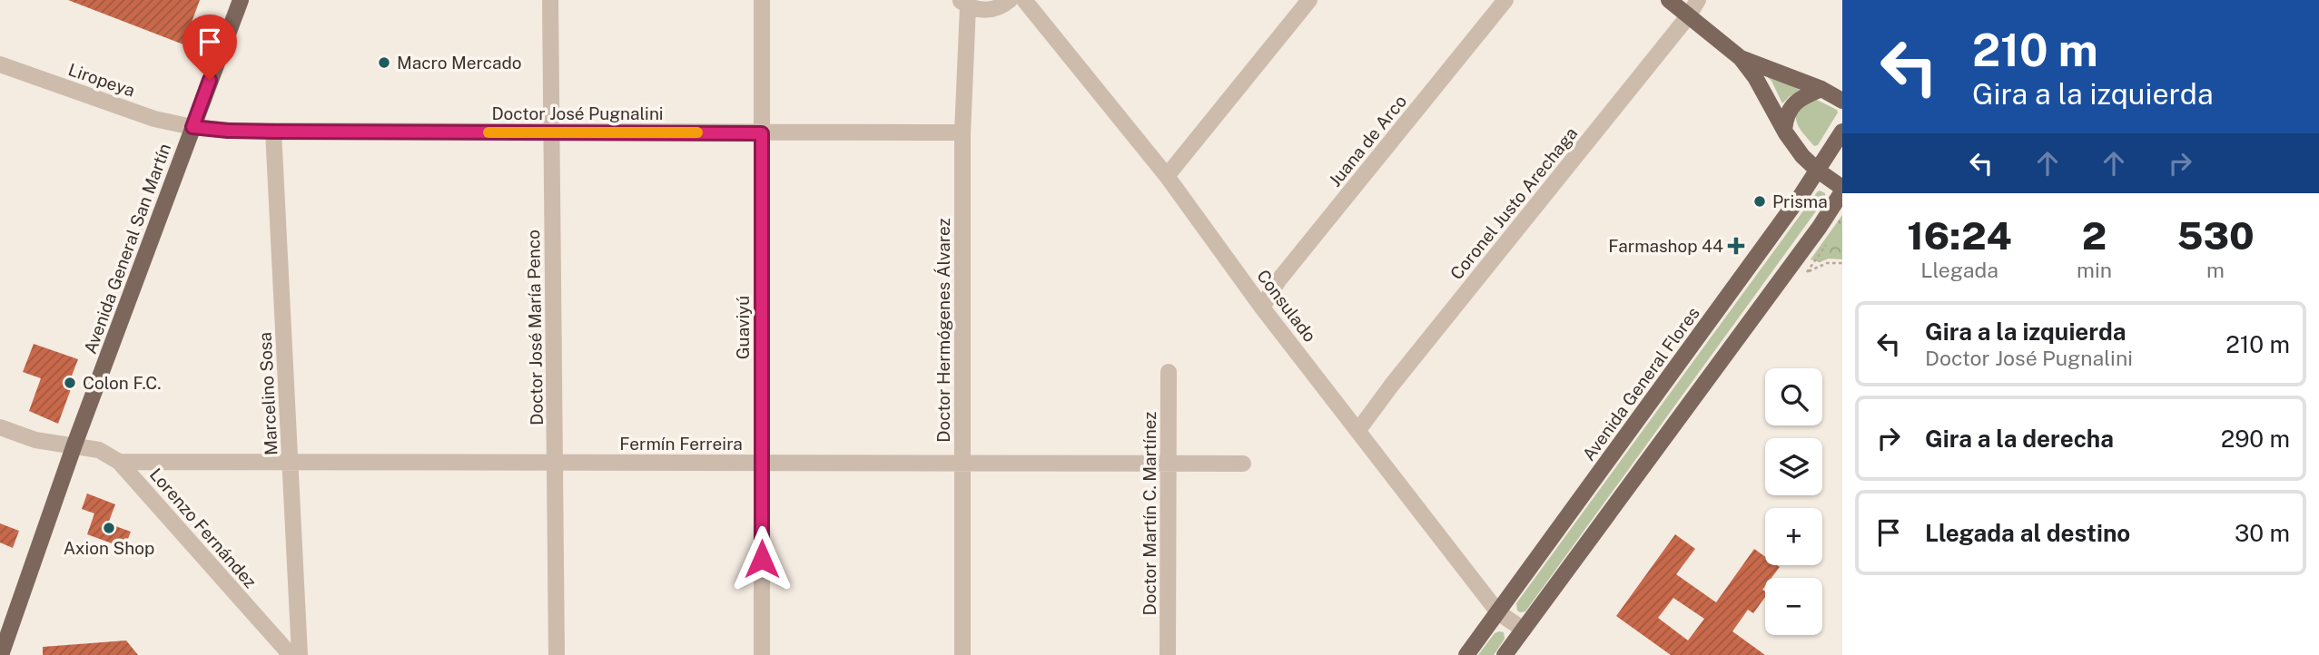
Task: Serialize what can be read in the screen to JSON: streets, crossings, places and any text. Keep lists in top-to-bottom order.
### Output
{
  "streets": {
    "main road": ["Avenida General San Martín", "Avenida General Flores"],
    "street": [
      "Liropeya",
      "Doctor José Pugnalini",
      "Juana de Arco",
      "Coronel Justo Arechaga",
      "Consulado",
      "Doctor José María Penco",
      "Guaviyú",
      "Doctor Hermógenes Álvarez",
      "Marcelino Sosa",
      "Fermín Ferreira",
      "Doctor Martín C. Martínez",
      "Lorenzo Fernández"
    ]
  },
  "crossings": [
    ["Liropeya", "Doctor José Pugnalini"],
    ["Liropeya", "Avenida General San Martín"],
    ["Doctor José Pugnalini", "Avenida General San Martín"],
    ["Doctor José Pugnalini", "Doctor José María Penco"],
    ["Doctor José Pugnalini", "Guaviyú"],
    ["Doctor José Pugnalini", "Doctor Hermógenes Álvarez"],
    ["Doctor José Pugnalini", "Marcelino Sosa"],
    ["Juana de Arco", "Consulado"],
    ["Coronel Justo Arechaga", "Consulado"],
    ["Avenida General San Martín", "Lorenzo Fernández"],
    ["Consulado", "Avenida General Flores"],
    ["Doctor José María Penco", "Fermín Ferreira"],
    ["Guaviyú", "Fermín Ferreira"],
    ["Doctor Hermógenes Álvarez", "Fermín Ferreira"],
    ["Marcelino Sosa", "Fermín Ferreira"],
    ["Fermín Ferreira", "Doctor Martín C. Martínez"],
    ["Fermín Ferreira", "Lorenzo Fernández"]
  ],
  "places": {
    "other": [
      "Macro Mercado",
      "Prisma",
      "Colon F.C.",
      "Axion Shop"
    ],
    "health": ["Farmashop 44"]
  },
  "page": {
    "turn": ["210 m", "Gira a la izquierda"],
    "eta": [
      "16:24",
      "Llegada",
      "2",
      "min",
      "530",
      "m"
    ],
    "list": [
      {
        "name": "Gira a la izquierda",
        "note": "Doctor José Pugnalini",
        "value": "210 m"
      },
      {
        "name": "Gira a la derecha",
        "value": "290 m"
      },
      {
        "name": "Llegada al destino",
        "value": "30 m"
      }
    ],
    "map_buttons": ["+", "−"]
  }
}
